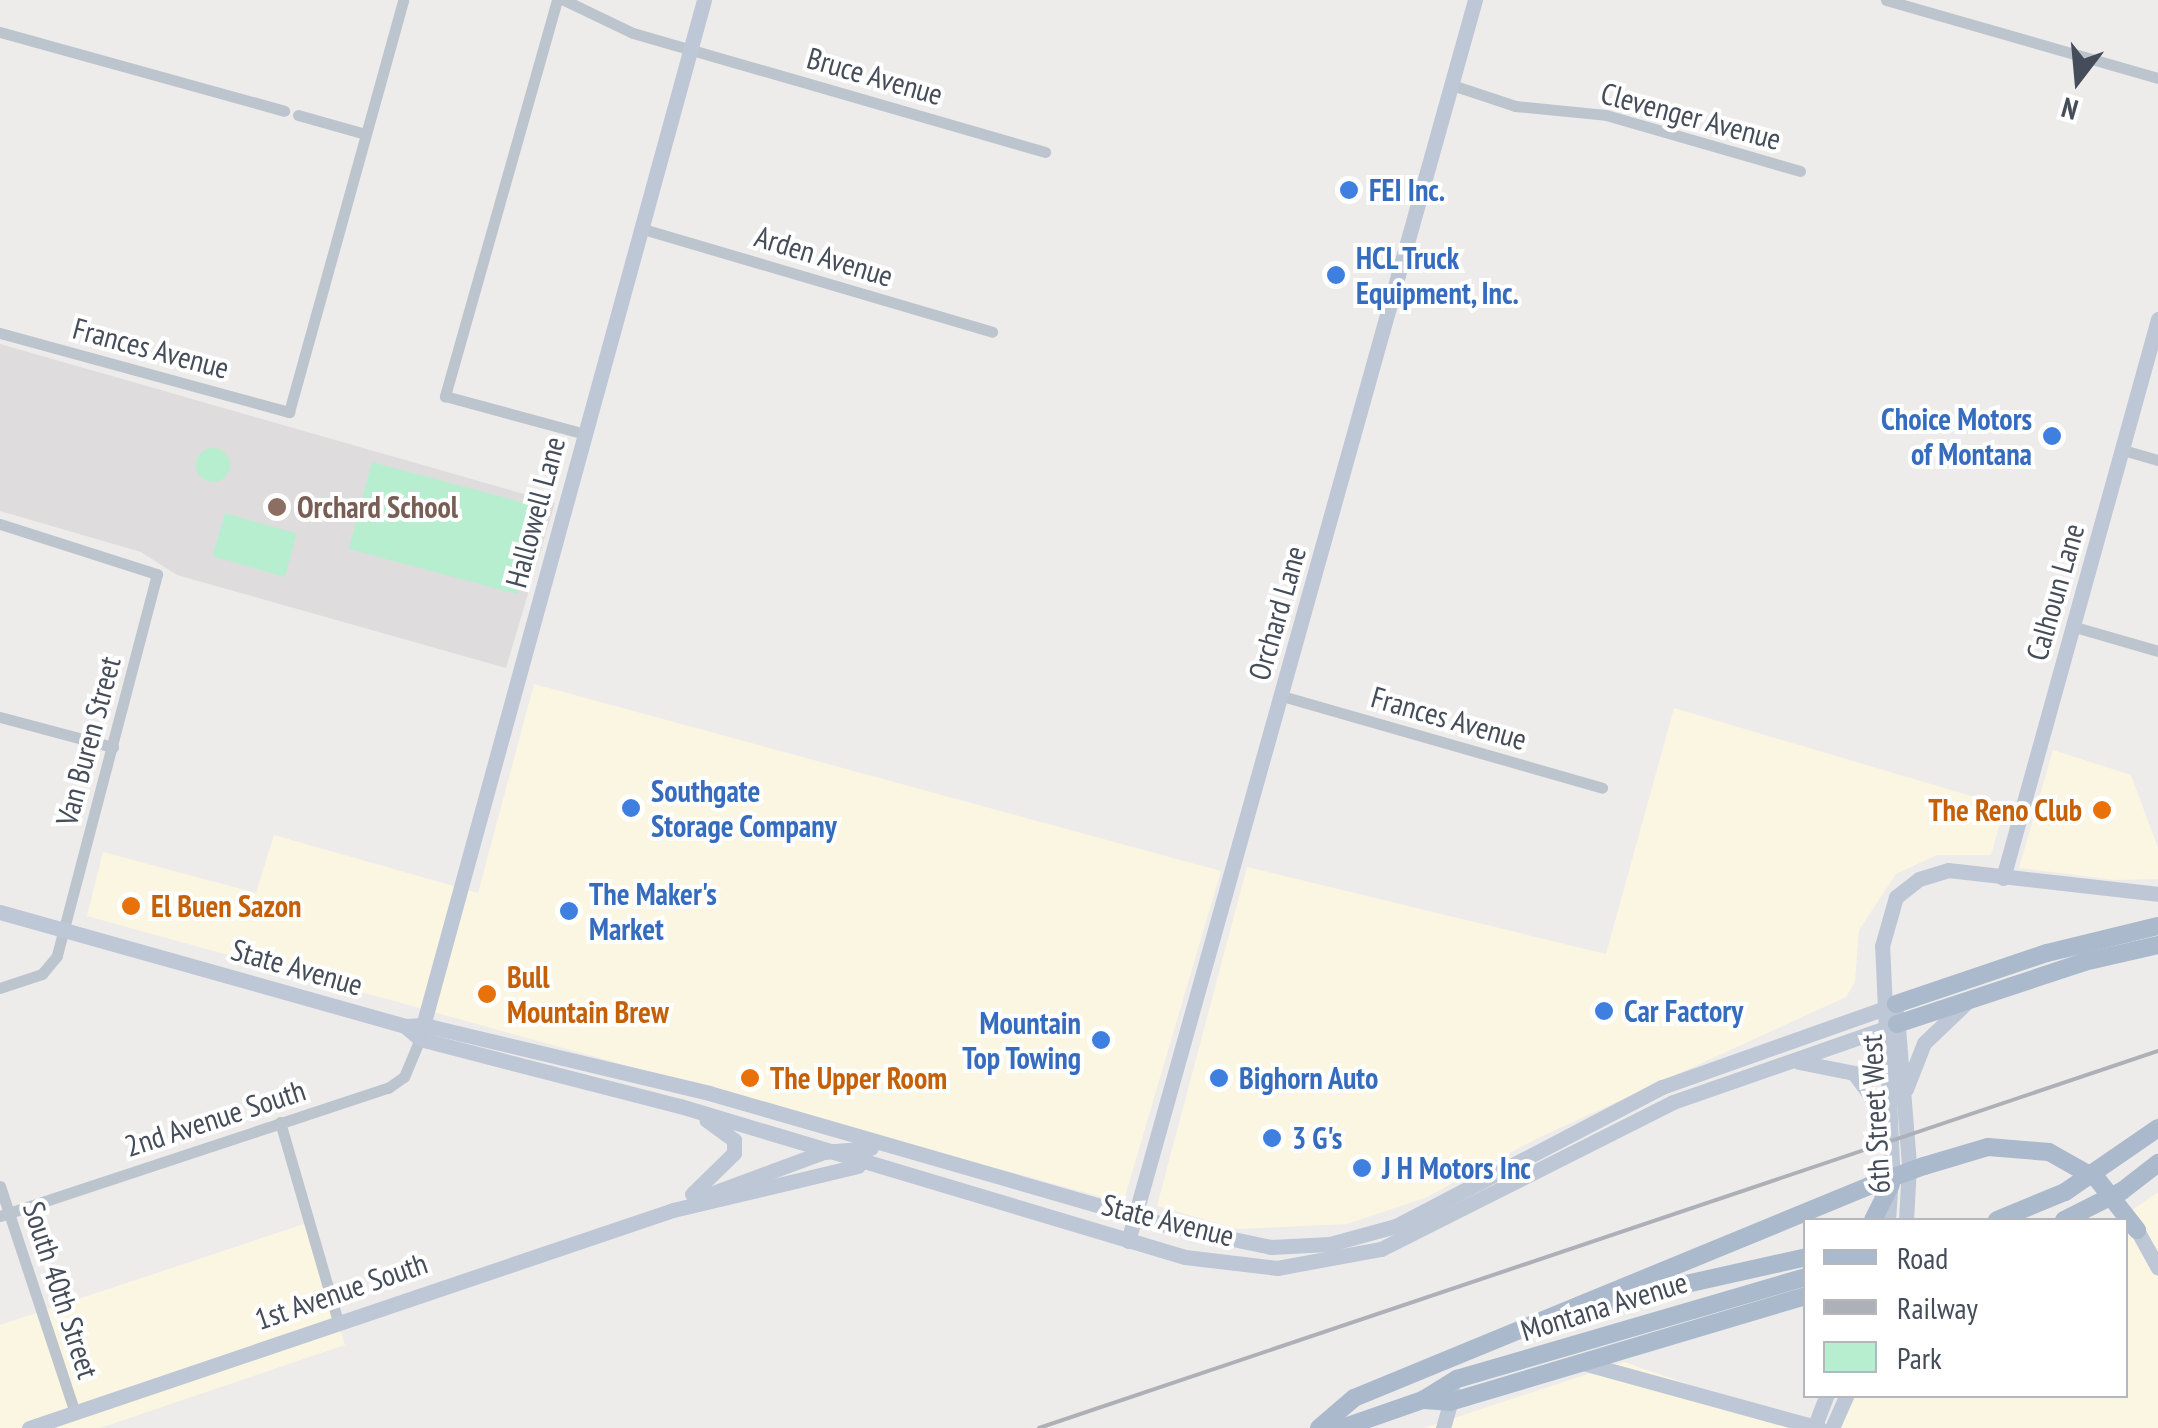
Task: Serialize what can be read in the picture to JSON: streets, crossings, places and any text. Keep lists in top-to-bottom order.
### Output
{
  "streets": {
    "main road": [
      "Hallowell Lane",
      "Calhoun Lane",
      "Orchard Lane",
      "State Avenue",
      "6th Street West",
      "1st Avenue South",
      "Montana Avenue"
    ],
    "street": [
      "Bruce Avenue",
      "Clevenger Avenue",
      "Arden Avenue",
      "Frances Avenue",
      "Van Buren Street",
      "2nd Avenue South",
      "South 40th Street"
    ]
  },
  "crossings": [
    ["Bruce Avenue", "Hallowell Lane"],
    ["Clevenger Avenue", "Orchard Lane"],
    ["Arden Avenue", "Hallowell Lane"],
    ["Frances Avenue", "Orchard Lane"],
    ["Hallowell Lane", "State Avenue"],
    ["Hallowell Lane", "2nd Avenue South"],
    ["Orchard Lane", "State Avenue"],
    ["Van Buren Street", "State Avenue"],
    ["State Avenue", "6th Street West"],
    ["State Avenue", "2nd Avenue South"],
    ["State Avenue", "1st Avenue South"],
    ["2nd Avenue South", "South 40th Street"],
    ["South 40th Street", "1st Avenue South"]
  ],
  "places": [
    "FEI Inc.",
    "HCL Truck Equipment, Inc.",
    "Choice Motors of Montana",
    "Orchard School",
    "Southgate Storage Company",
    "The Reno Club",
    "El Buen Sazon",
    "The Maker's Market",
    "Bull Mountain Brew",
    "Car Factory",
    "Mountain Top Towing",
    "The Upper Room",
    "Bighorn Auto",
    "3 G's",
    "J H Motors Inc"
  ],
  "legend": ["Road", "Railway", "Park"],
  "north": "bottom"
}
